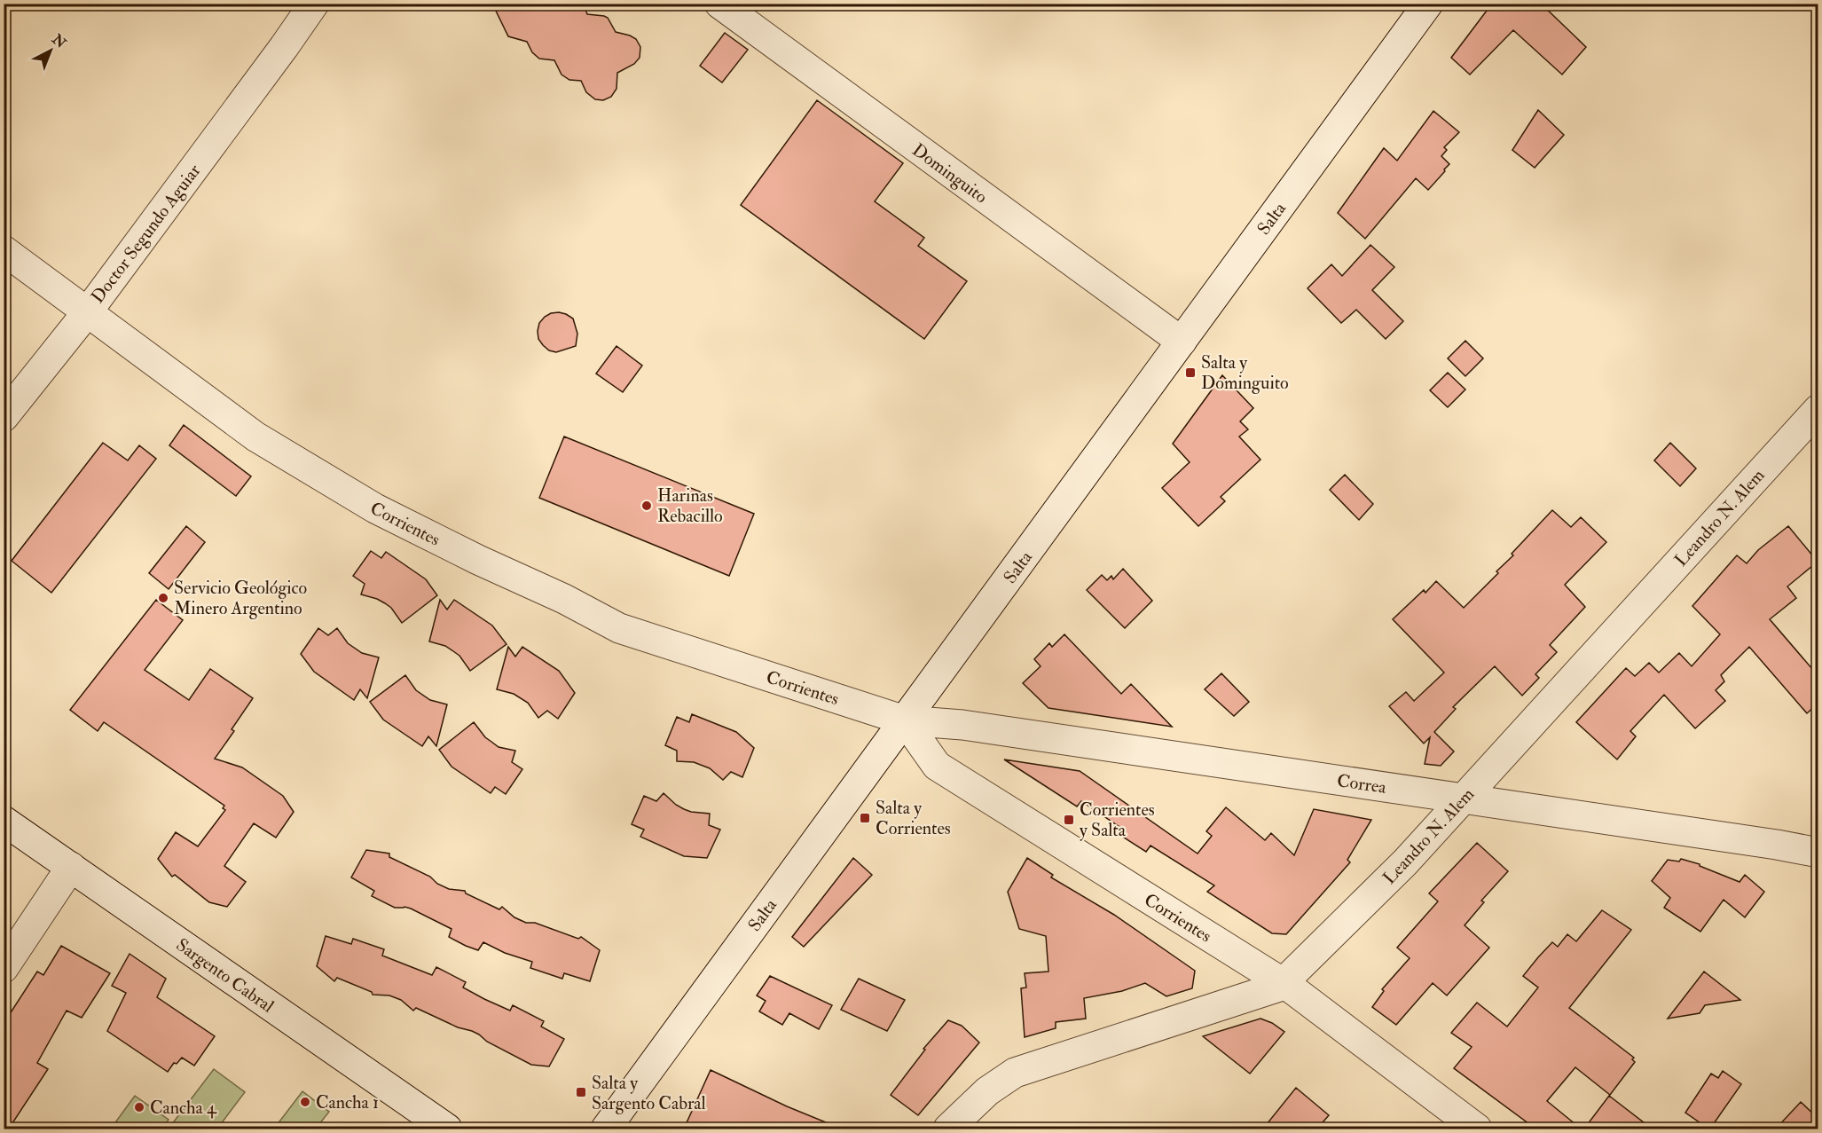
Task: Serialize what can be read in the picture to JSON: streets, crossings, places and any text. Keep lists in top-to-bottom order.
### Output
{
  "streets": {
    "street": [
      "Dominguito",
      "Salta",
      "Doctor Segundo Aguiar",
      "Leandro N. Alem",
      "Corrientes",
      "Correa",
      "Sargento Cabral"
    ]
  },
  "crossings": [
    ["Dominguito", "Salta"],
    ["Salta", "Corrientes"],
    ["Salta", "Correa"],
    ["Doctor Segundo Aguiar", "Corrientes"],
    ["Leandro N. Alem", "Corrientes"],
    ["Leandro N. Alem", "Correa"],
    ["Corrientes", "Correa"]
  ],
  "places": {
    "transit": [
      "Salta y Dominguito",
      "Salta y Corrientes",
      "Corrientes y Salta",
      "Salta y Sargento Cabral"
    ],
    "other": [
      "Harinas Rebacillo",
      "Servicio Geológico Minero Argentino",
      "Cancha 1",
      "Cancha 4"
    ]
  },
  "north": "top right"
}
